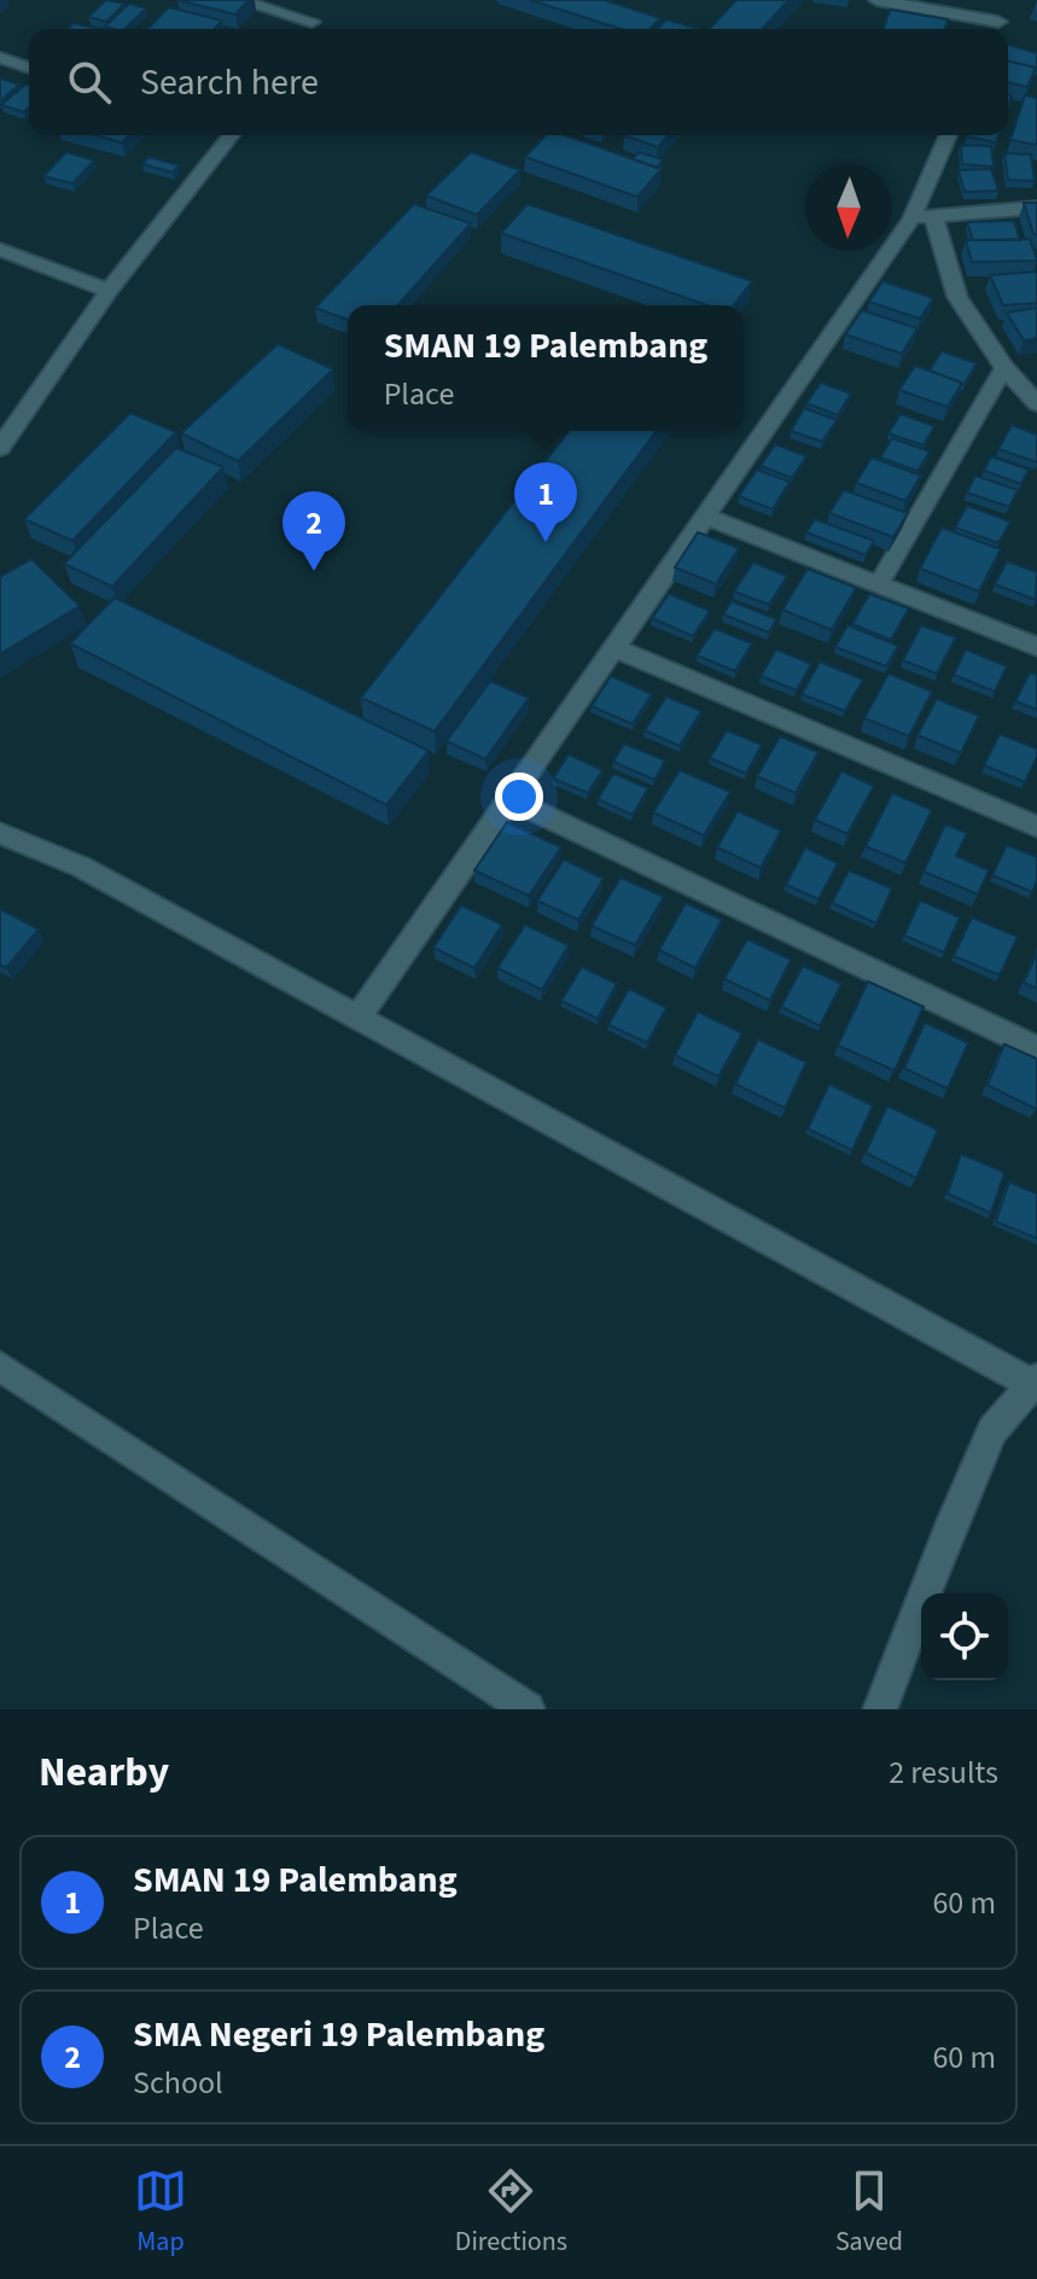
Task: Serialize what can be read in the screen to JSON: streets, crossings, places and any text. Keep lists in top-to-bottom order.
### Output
{
  "north": "bottom",
  "page": {
    "search": "Search here",
    "popup": ["SMAN 19 Palembang", "Place"],
    "pins": ["1", "2"],
    "heading": ["Nearby", "2 results"],
    "list": [
      {
        "mark": "1",
        "name": "SMAN 19 Palembang",
        "note": "Place",
        "value": "60 m"
      },
      {
        "mark": "2",
        "name": "SMA Negeri 19 Palembang",
        "note": "School",
        "value": "60 m"
      }
    ],
    "nav": ["Map", "Directions", "Saved"]
  }
}
